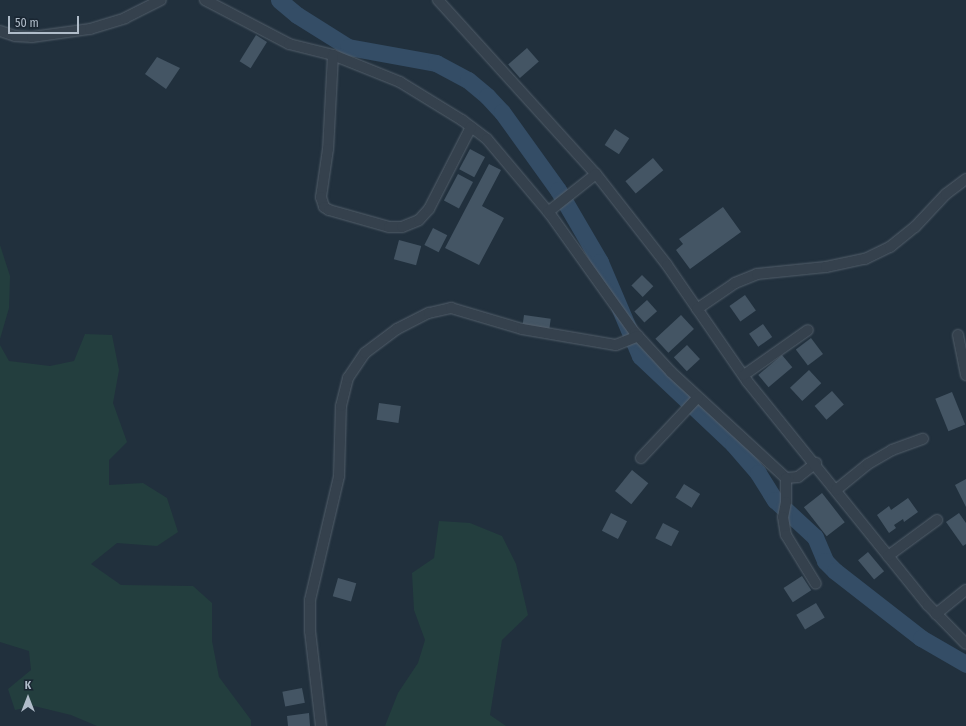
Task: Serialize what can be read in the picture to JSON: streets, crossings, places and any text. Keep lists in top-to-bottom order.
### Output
{
  "scale_bar": "50 m",
  "north": "top"
}
